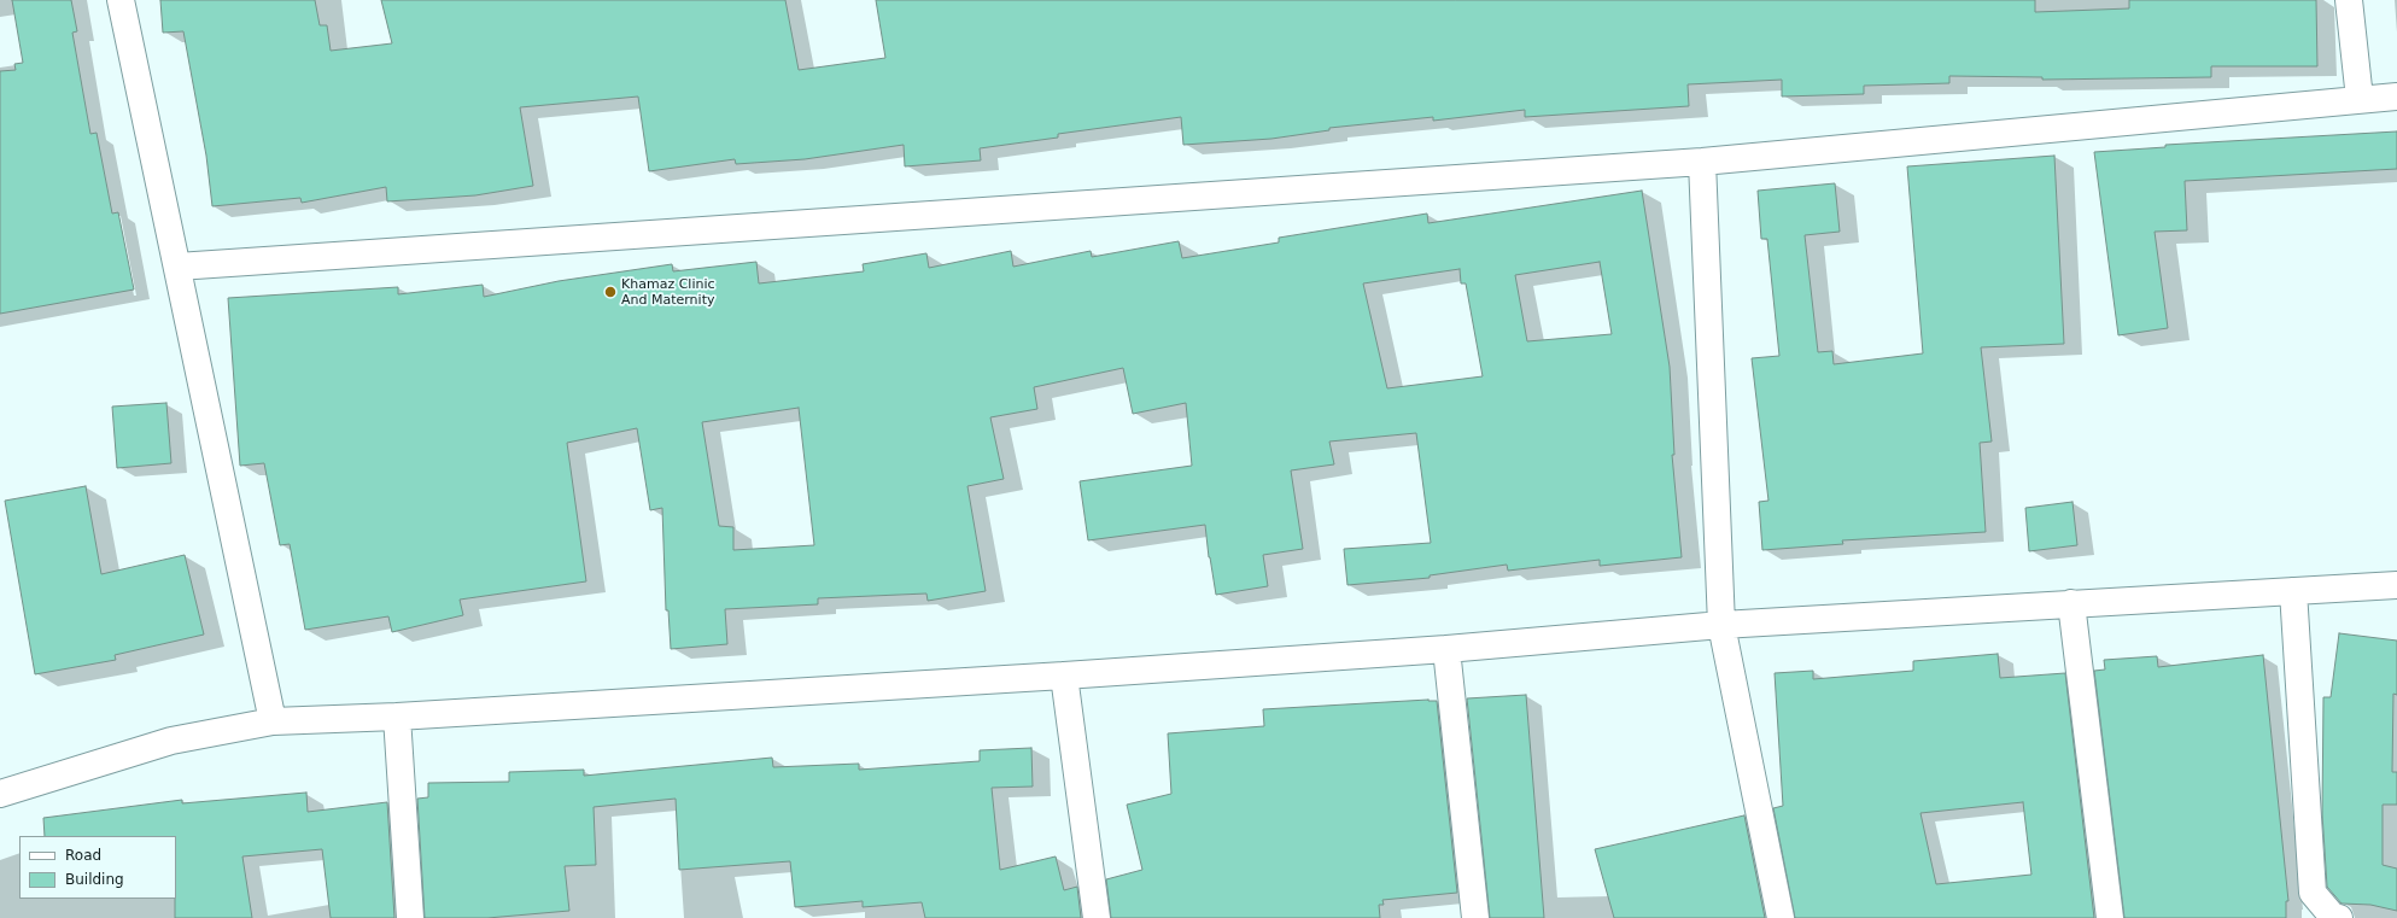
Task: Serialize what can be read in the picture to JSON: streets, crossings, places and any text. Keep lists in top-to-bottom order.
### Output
{
  "places": ["Khamaz Clinic And Maternity"],
  "legend": ["Road", "Building"]
}
